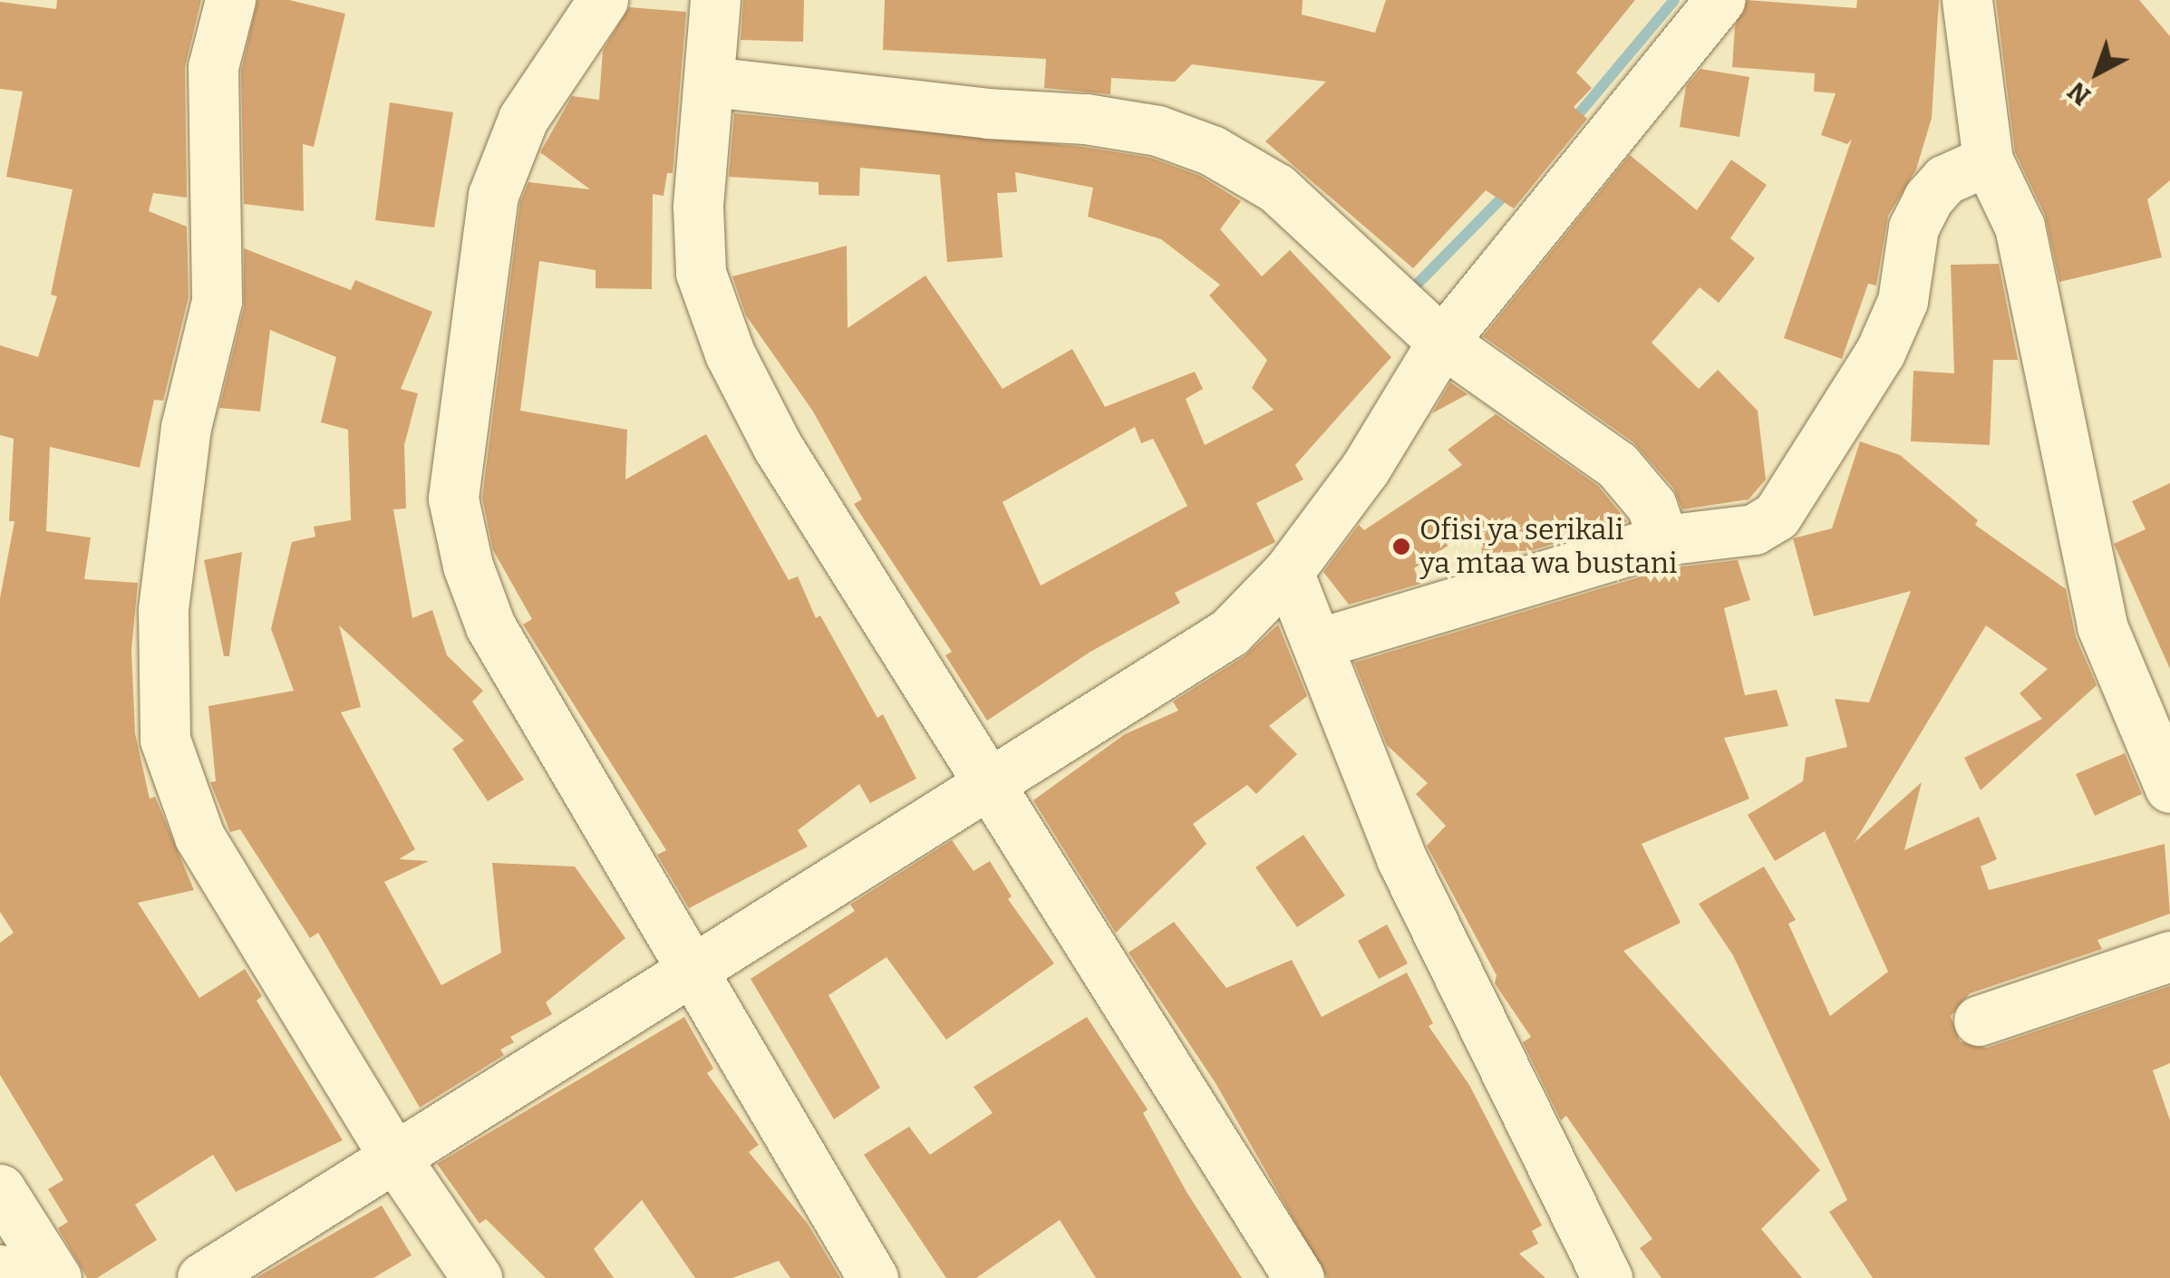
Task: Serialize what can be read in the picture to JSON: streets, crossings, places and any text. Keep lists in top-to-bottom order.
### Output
{
  "places": ["Ofisi ya serikali ya mtaa wa bustani"],
  "north": "bottom left"
}
